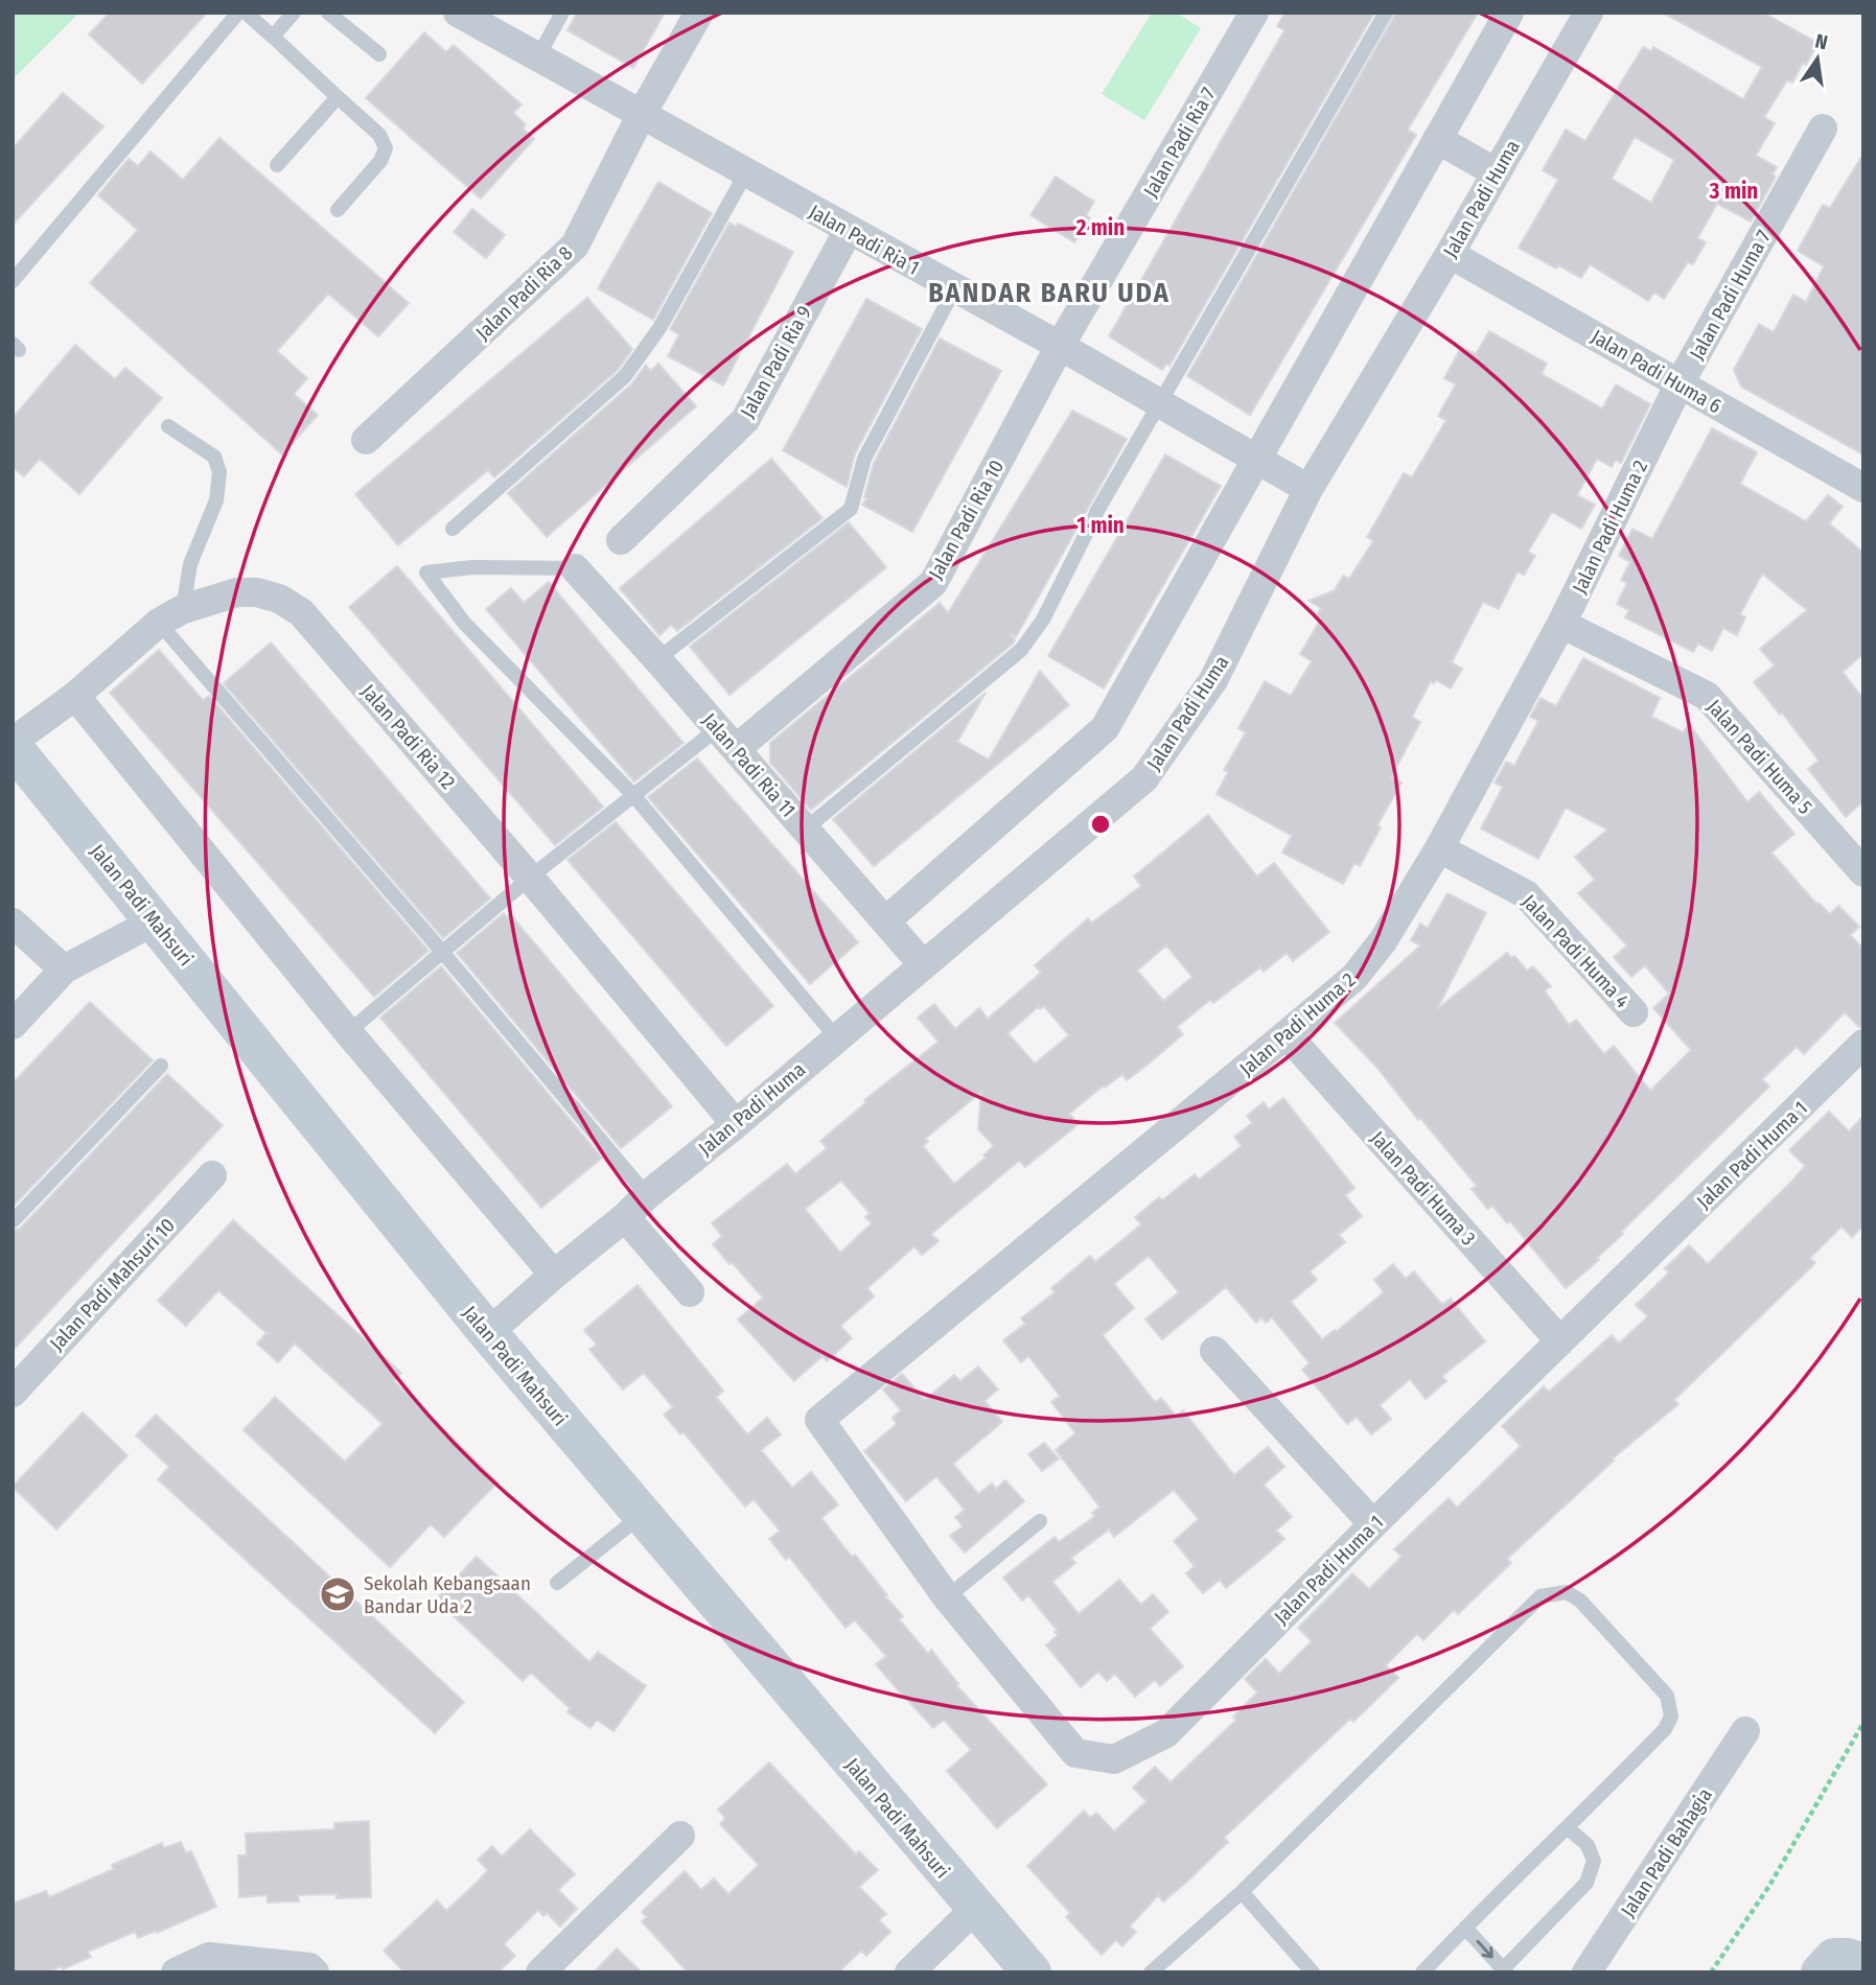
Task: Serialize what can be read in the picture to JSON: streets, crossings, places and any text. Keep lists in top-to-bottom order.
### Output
{
  "streets": {
    "main road": ["Jalan Padi Mahsuri"],
    "street": [
      "Jalan Padi Ria 7",
      "Jalan Padi Huma",
      "Jalan Padi Ria 1",
      "Jalan Padi Ria 8",
      "Jalan Padi Huma 7",
      "Jalan Padi Ria 9",
      "Jalan Padi Huma 6",
      "Jalan Padi Ria 10",
      "Jalan Padi Huma 2",
      "Jalan Padi Ria 12",
      "Jalan Padi Huma 5",
      "Jalan Padi Ria 11",
      "Jalan Padi Huma 4",
      "Jalan Padi Huma 1",
      "Jalan Padi Huma 3",
      "Jalan Padi Mahsuri 10",
      "Jalan Padi Bahagia"
    ]
  },
  "crossings": [
    ["Jalan Padi Ria 7", "Jalan Padi Ria 1"],
    ["Jalan Padi Ria 7", "Jalan Padi Ria 10"],
    ["Jalan Padi Huma", "Jalan Padi Ria 1"],
    ["Jalan Padi Huma", "Jalan Padi Huma 6"],
    ["Jalan Padi Huma", "Jalan Padi Ria 12"],
    ["Jalan Padi Huma", "Jalan Padi Ria 11"],
    ["Jalan Padi Huma", "Jalan Padi Mahsuri"],
    ["Jalan Padi Ria 1", "Jalan Padi Ria 8"],
    ["Jalan Padi Ria 1", "Jalan Padi Ria 9"],
    ["Jalan Padi Ria 1", "Jalan Padi Ria 10"],
    ["Jalan Padi Huma 7", "Jalan Padi Huma 6"],
    ["Jalan Padi Huma 7", "Jalan Padi Huma 2"],
    ["Jalan Padi Huma 6", "Jalan Padi Huma 2"],
    ["Jalan Padi Ria 10", "Jalan Padi Ria 11"],
    ["Jalan Padi Huma 2", "Jalan Padi Huma 5"],
    ["Jalan Padi Huma 2", "Jalan Padi Huma 4"],
    ["Jalan Padi Huma 2", "Jalan Padi Huma 1"],
    ["Jalan Padi Huma 2", "Jalan Padi Huma 3"],
    ["Jalan Padi Ria 12", "Jalan Padi Mahsuri"],
    ["Jalan Padi Huma 1", "Jalan Padi Huma 3"]
  ],
  "districts": ["BANDAR BARU UDA"],
  "places": {
    "school or university": ["Sekolah Kebangsaan Bandar Uda 2"]
  },
  "north": "top",
  "rings": ["3 min", "2 min", "1 min"]
}
